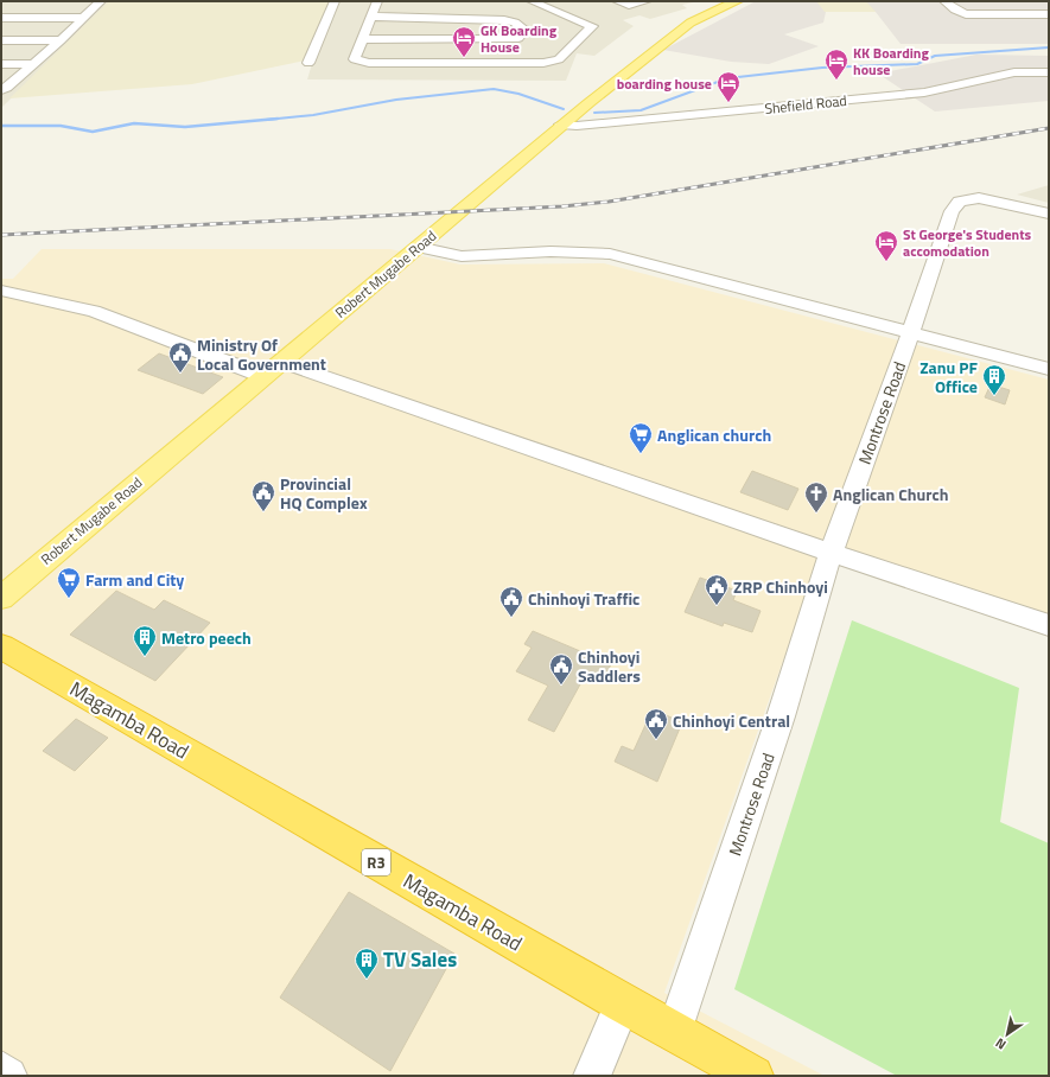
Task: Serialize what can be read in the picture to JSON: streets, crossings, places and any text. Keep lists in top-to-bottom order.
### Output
{
  "streets": {
    "highway": ["Magamba Road", "R3"],
    "main road": ["Robert Mugabe Road"],
    "street": ["Shefield Road", "Montrose Road"]
  },
  "crossings": [
    ["Shefield Road", "Robert Mugabe Road"],
    ["Montrose Road", "Magamba Road"]
  ],
  "places": {
    "hotel": [
      "GK Boarding House",
      "KK Boarding house",
      "boarding house",
      "St George's Students accomodation"
    ],
    "public building": [
      "Ministry Of Local Government",
      "Provincial HQ Complex",
      "ZRP Chinhoyi",
      "Chinhoyi Traffic",
      "Chinhoyi Saddlers",
      "Chinhoyi Central"
    ],
    "building": ["Zanu PF Office", "Metro peech", "TV Sales"],
    "supermarket": ["Anglican church", "Farm and City"],
    "church": ["Anglican Church"]
  },
  "north": "bottom left"
}
